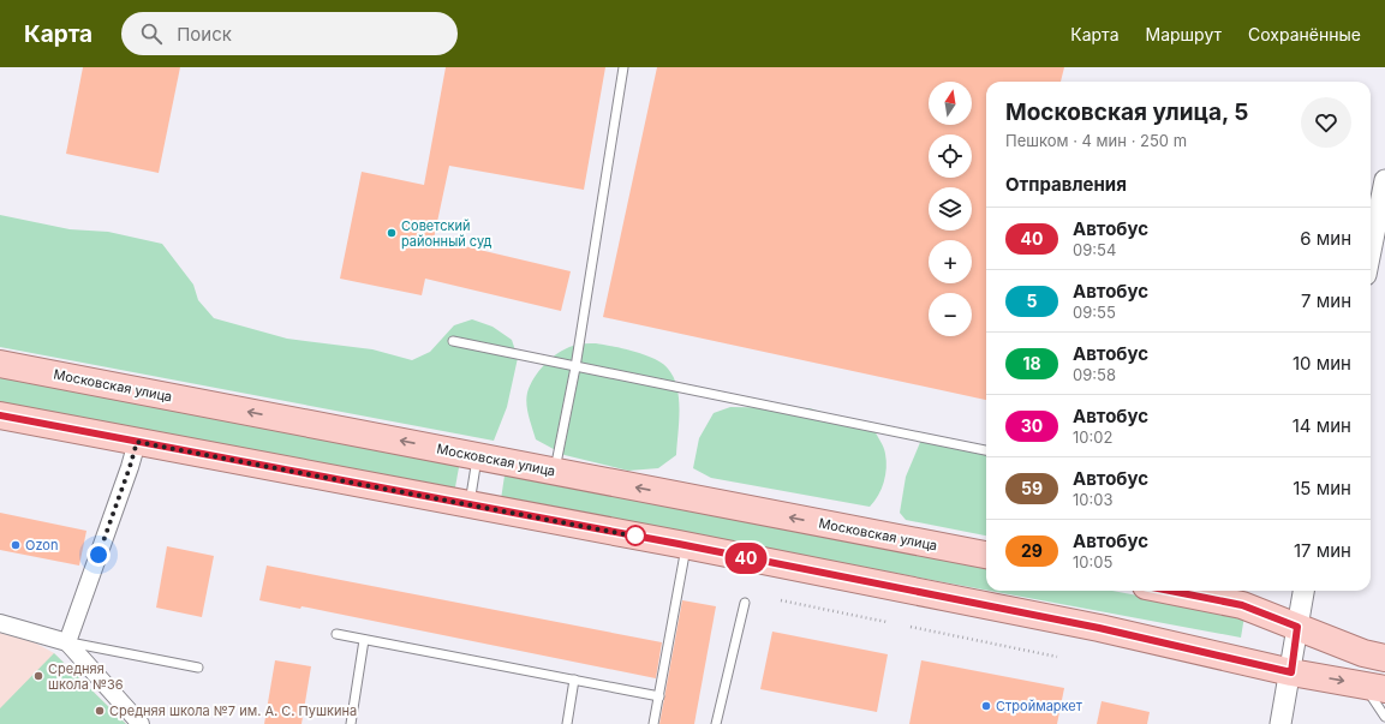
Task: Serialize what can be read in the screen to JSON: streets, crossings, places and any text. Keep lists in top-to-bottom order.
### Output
{
  "streets": {
    "main road": ["Московская улица"]
  },
  "places": [
    "Советский районный суд",
    "Ozon",
    "Средняя школа №36",
    "Строймаркет",
    "Средняя школа №7 им. А. С. Пушкина"
  ],
  "lines": ["bus line 40"],
  "north": "top",
  "page": {
    "header": "Карта",
    "search": "Поиск",
    "nav": ["Карта", "Маршрут", "Сохранённые"],
    "on_map": "40",
    "map_buttons": ["+", "−"],
    "heading": [
      ["Московская улица, 5", "Пешком · 4 мин · 250 m"],
      "Отправления"
    ],
    "list": [
      {
        "mark": "40",
        "name": "Автобус",
        "note": "09:54",
        "value": "6 мин"
      },
      {
        "mark": "5",
        "name": "Автобус",
        "note": "09:55",
        "value": "7 мин"
      },
      {
        "mark": "18",
        "name": "Автобус",
        "note": "09:58",
        "value": "10 мин"
      },
      {
        "mark": "30",
        "name": "Автобус",
        "note": "10:02",
        "value": "14 мин"
      },
      {
        "mark": "59",
        "name": "Автобус",
        "note": "10:03",
        "value": "15 мин"
      },
      {
        "mark": "29",
        "name": "Автобус",
        "note": "10:05",
        "value": "17 мин"
      }
    ]
  }
}
